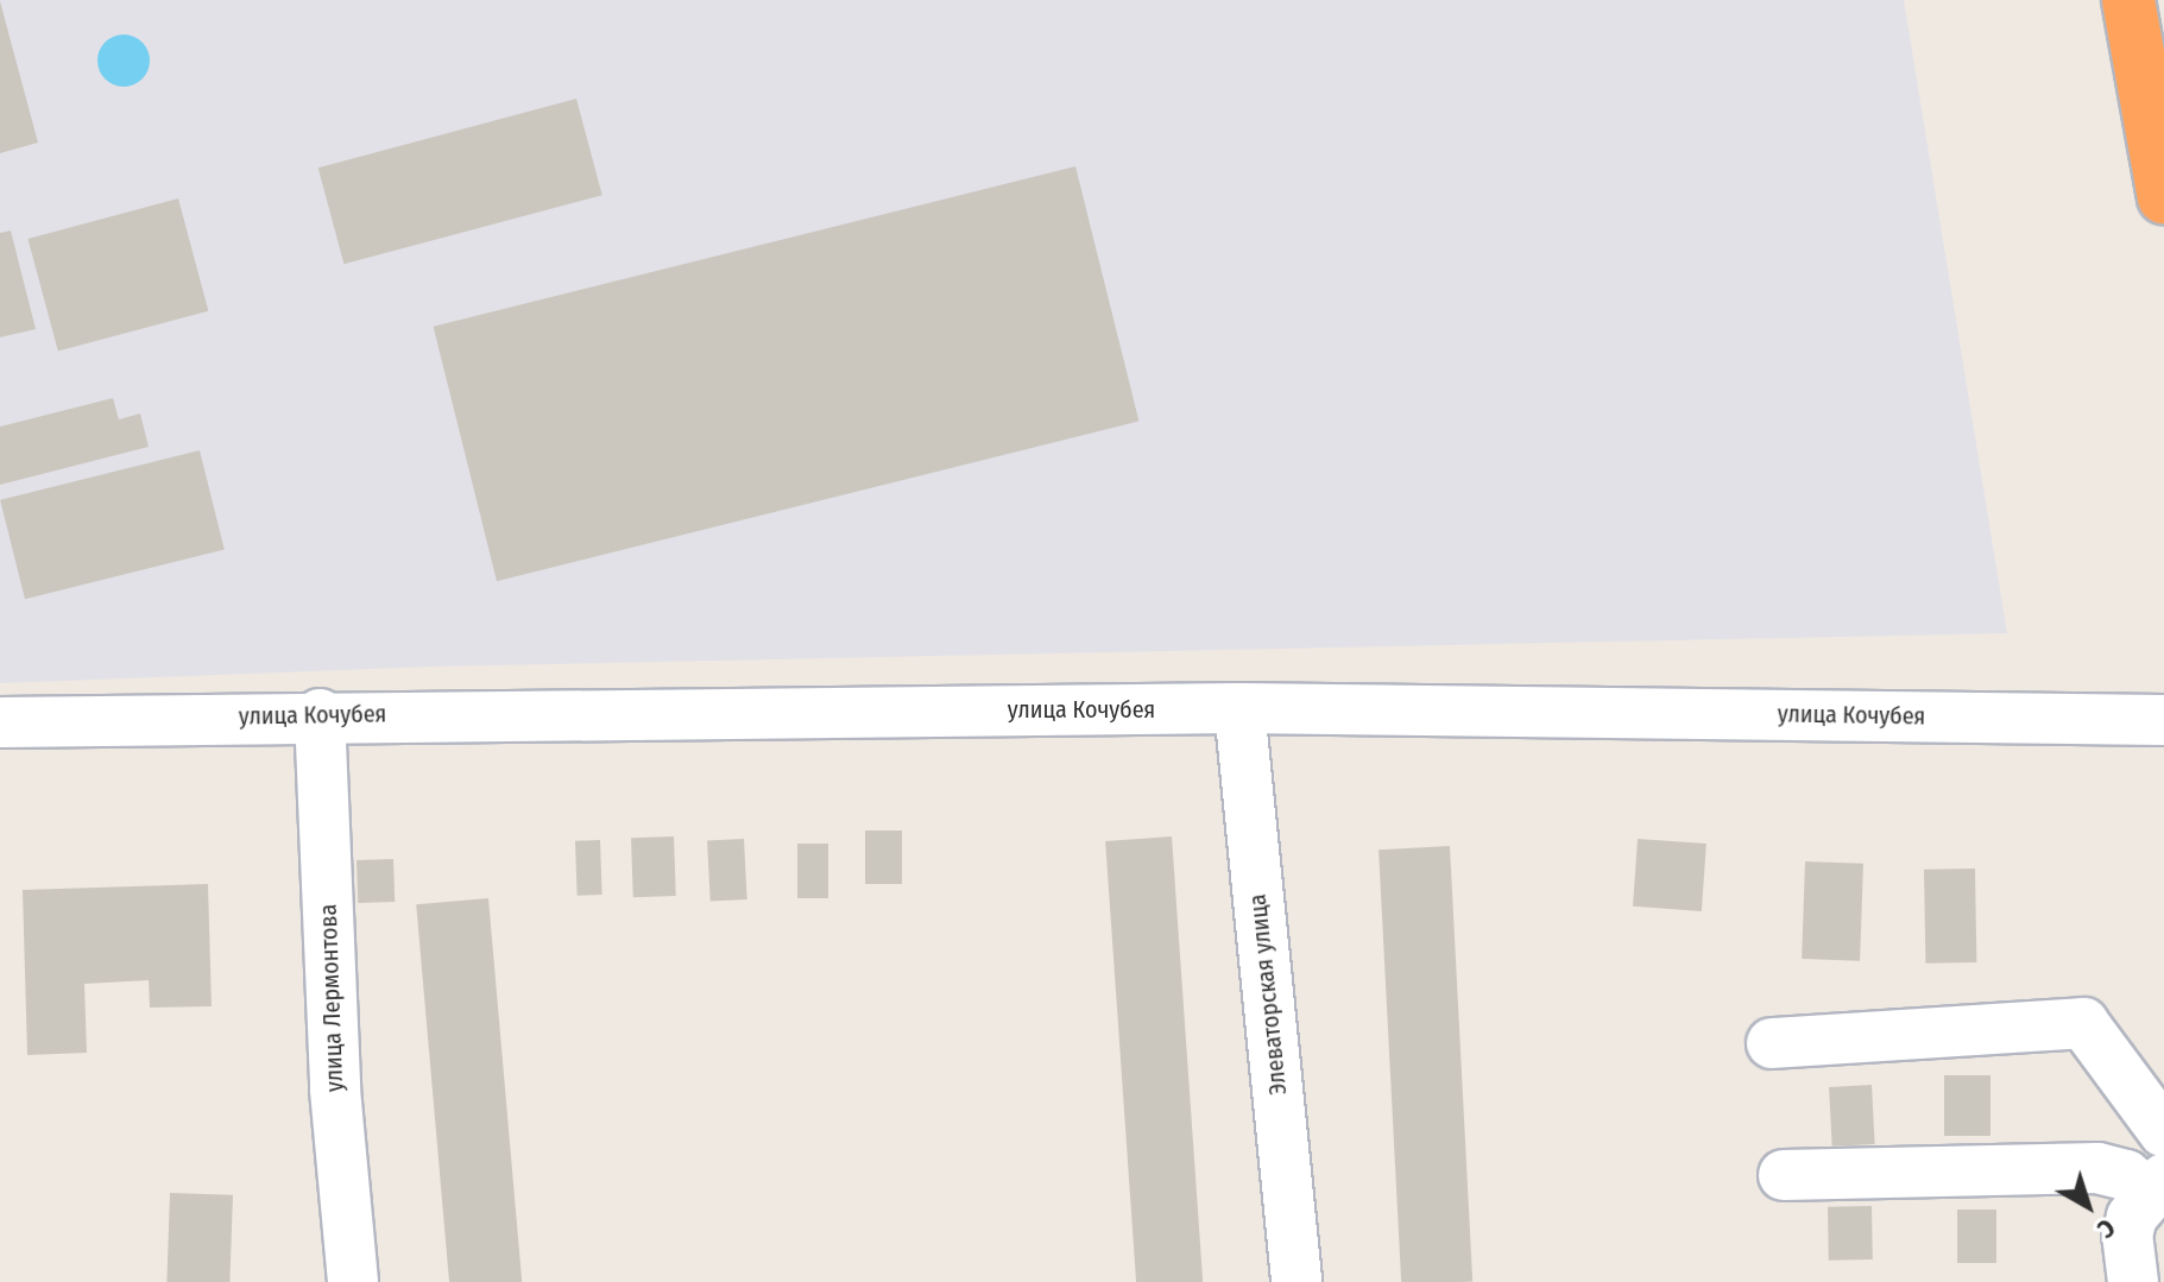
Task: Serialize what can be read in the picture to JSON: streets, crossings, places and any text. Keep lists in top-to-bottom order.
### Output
{
  "streets": {
    "street": ["улица Кочубея", "Элеваторская улица", "улица Лермонтова"]
  },
  "crossings": [
    ["улица Кочубея", "Элеваторская улица"],
    ["улица Кочубея", "улица Лермонтова"]
  ],
  "north": "bottom right"
}
